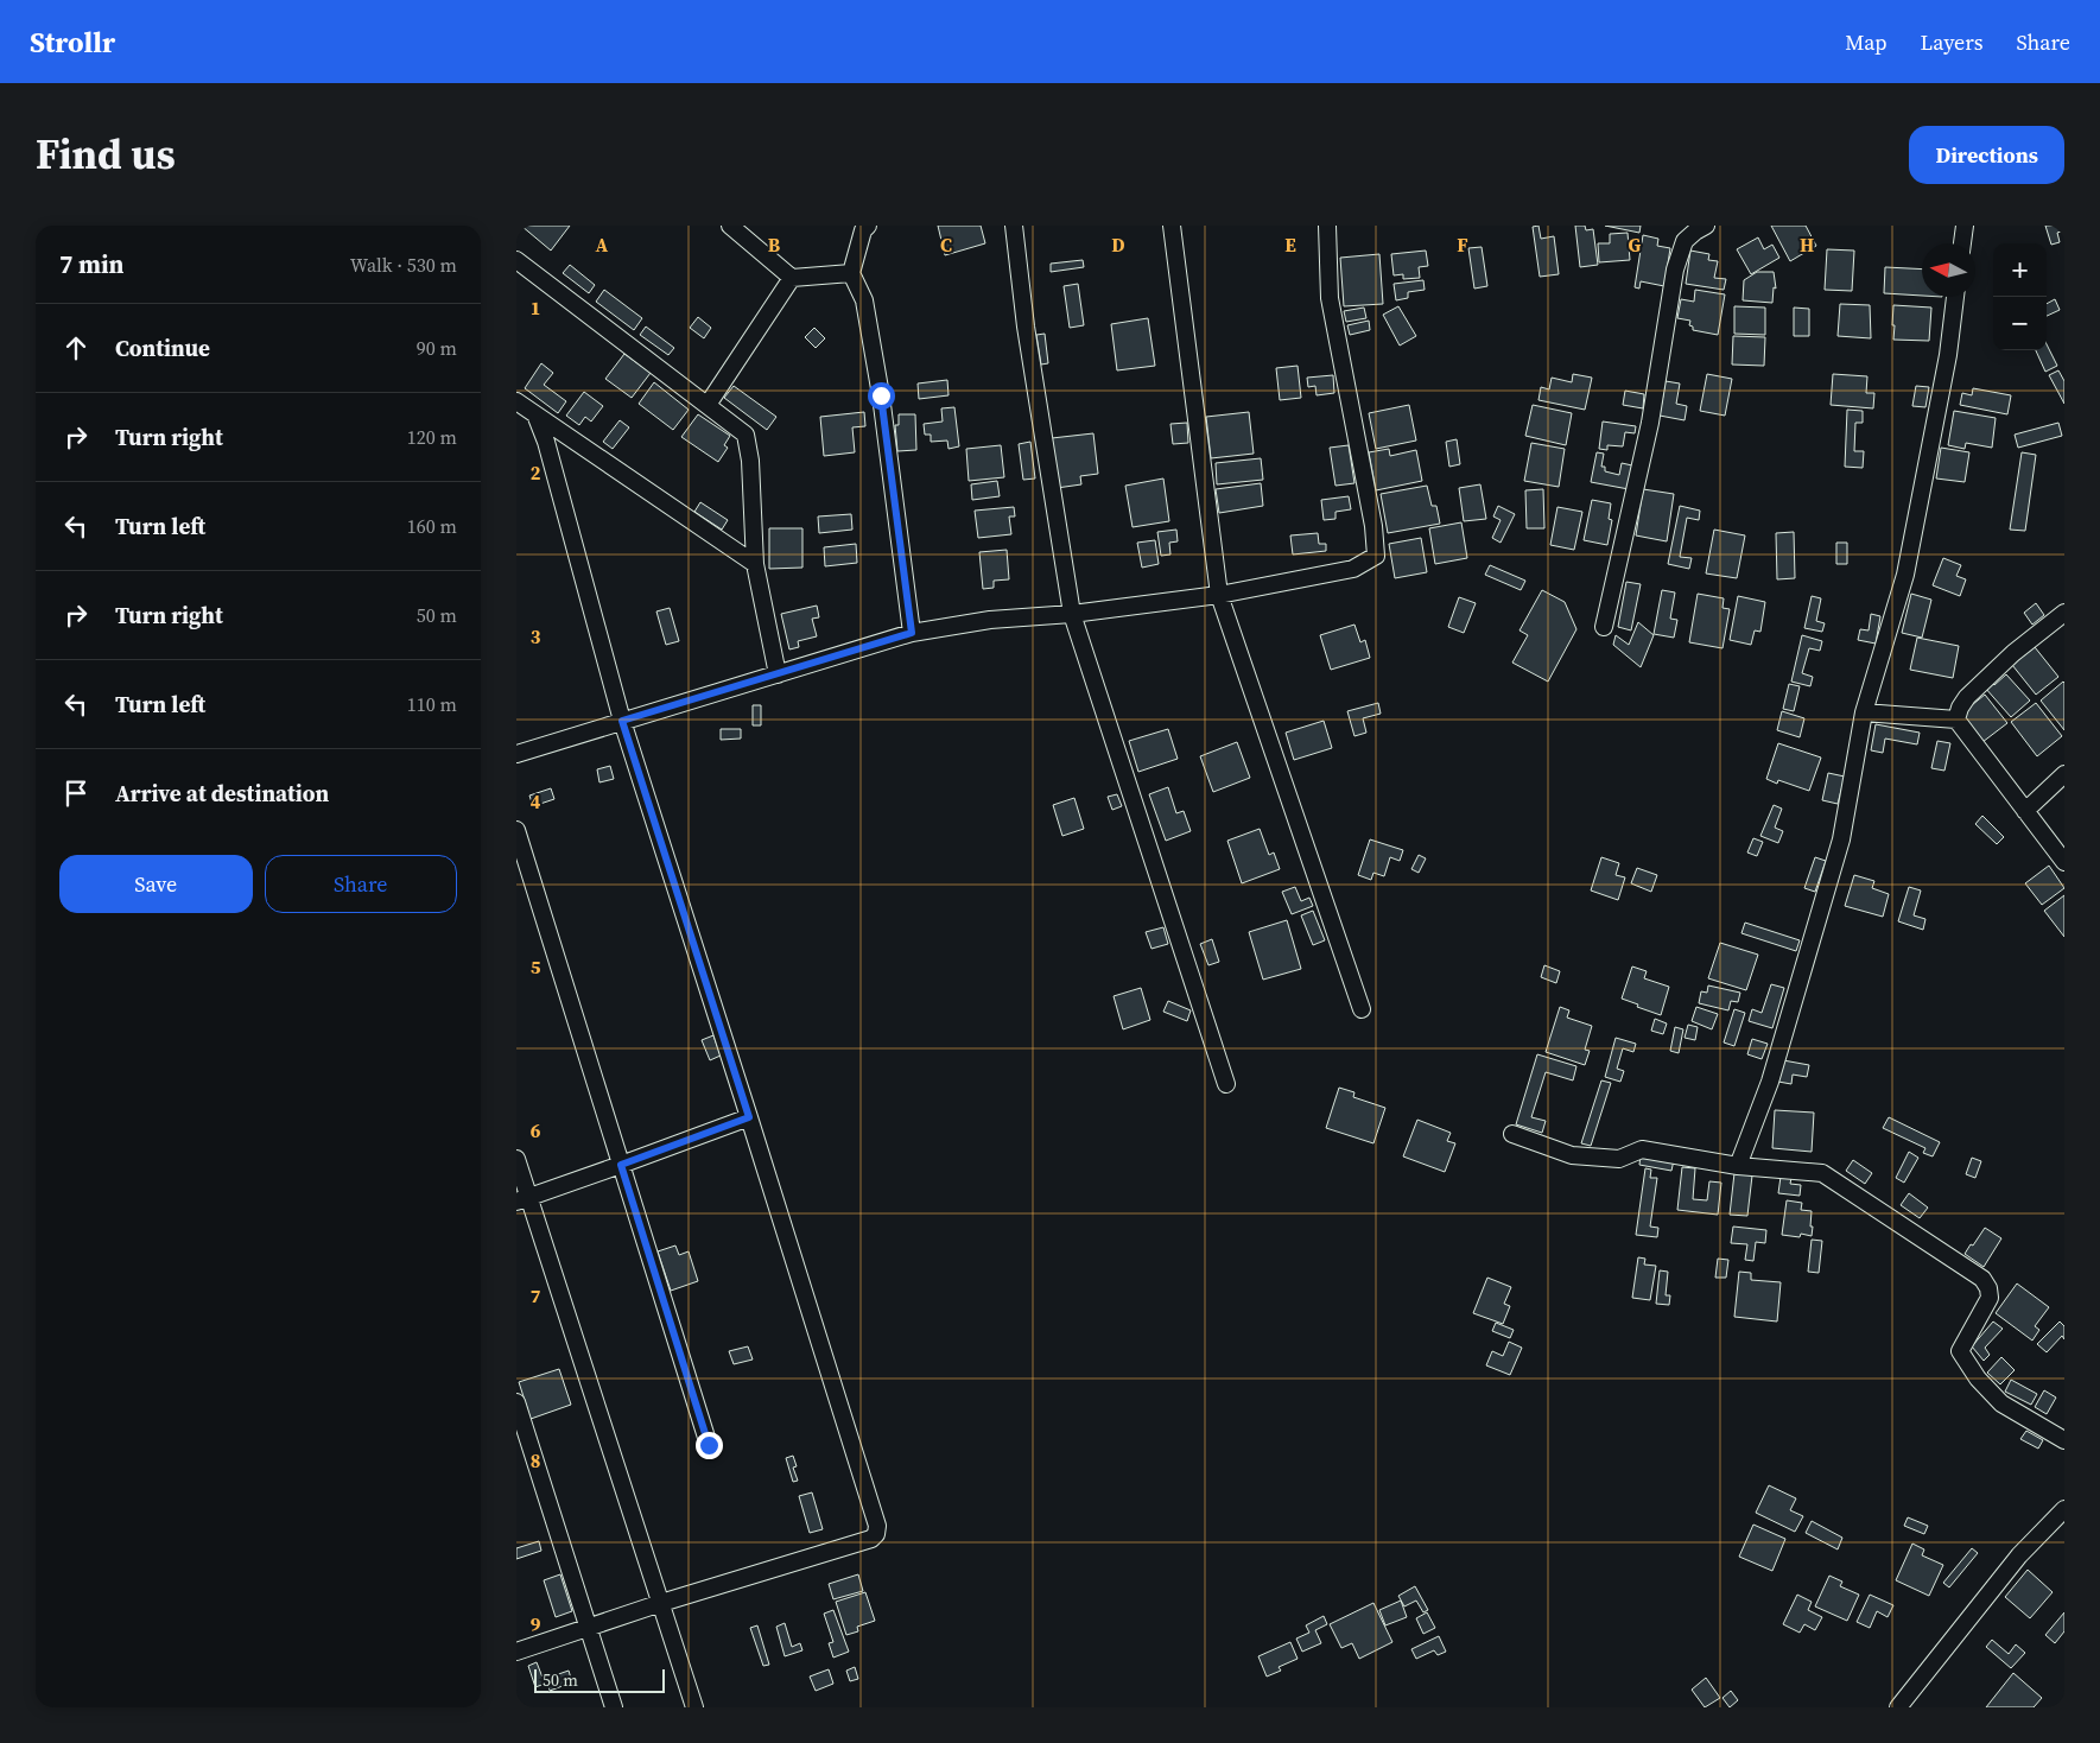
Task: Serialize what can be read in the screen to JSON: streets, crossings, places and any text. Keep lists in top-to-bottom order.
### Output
{
  "scale_bar": "50 m",
  "north": "left",
  "page": {
    "header": "Strollr",
    "nav": ["Map", "Layers", "Share"],
    "title": "Find us",
    "buttons": [
      "Directions",
      ["Save", "Share"]
    ],
    "heading": ["7 min", "Walk · 530 m"],
    "map_buttons": ["+", "−"],
    "list": [
      ["Continue", "90 m"],
      ["Turn right", "120 m"],
      ["Turn left", "160 m"],
      ["Turn right", "50 m"],
      ["Turn left", "110 m"],
      "Arrive at destination"
    ],
    "scale": "50 m"
  },
  "grid": {
    "columns": [
      "A",
      "B",
      "C",
      "D",
      "E",
      "F",
      "G",
      "H"
    ],
    "rows": [
      "1",
      "2",
      "3",
      "4",
      "5",
      "6",
      "7",
      "8",
      "9"
    ]
  }
}
